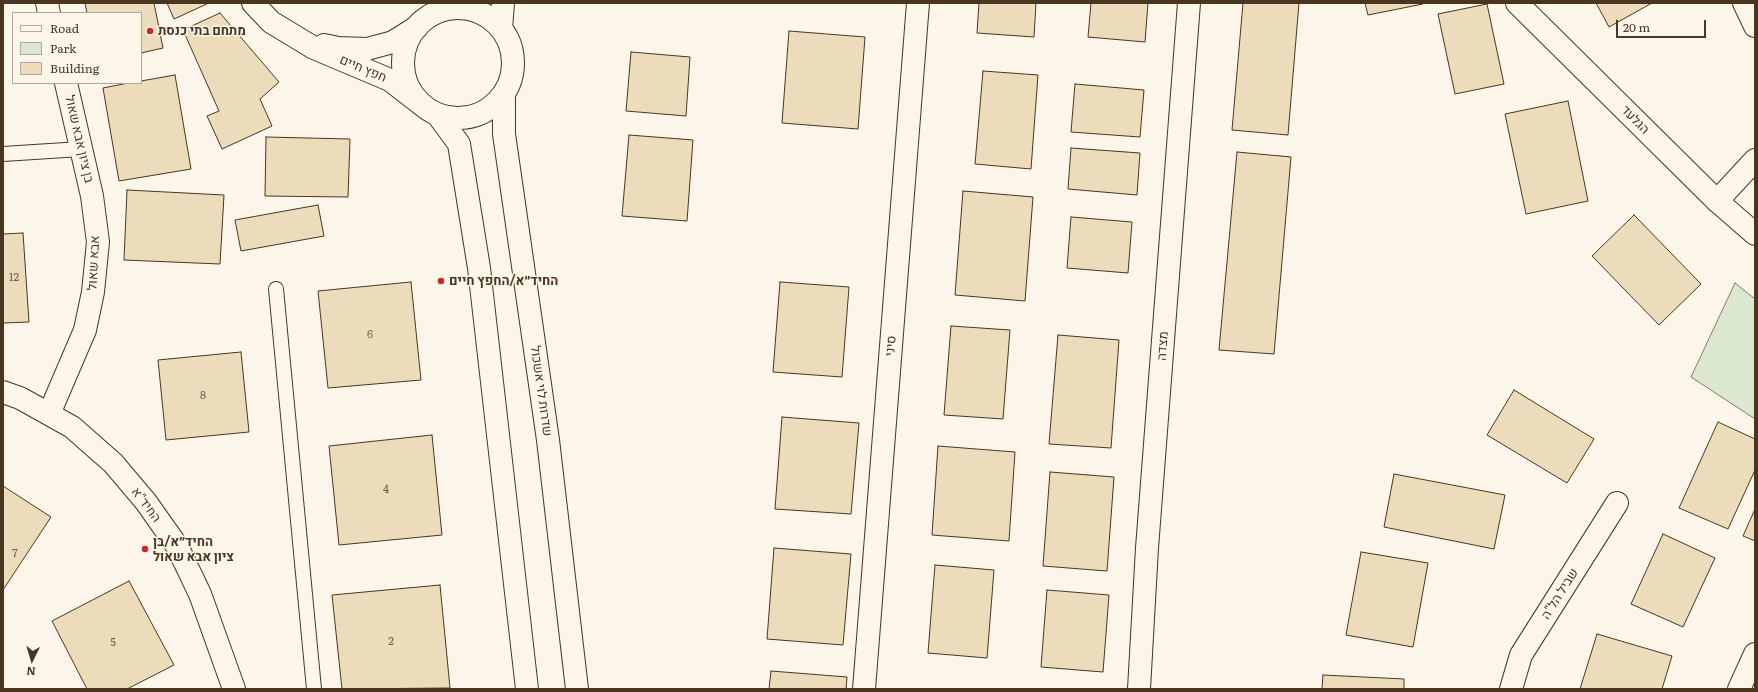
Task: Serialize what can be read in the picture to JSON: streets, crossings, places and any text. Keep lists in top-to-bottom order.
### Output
{
  "streets": {
    "street": [
      "חפץ חיים",
      "הגלעד",
      "בן ציון אבא שאול",
      "אבא שאול",
      "סיני",
      "מצדה",
      "שדרות לוי אשכול",
      "החיד\"א",
      "שביל הל\"ה"
    ]
  },
  "crossings": [
    ["חפץ חיים", "שדרות לוי אשכול"],
    ["בן ציון אבא שאול", "אבא שאול"],
    ["אבא שאול", "החיד\"א"]
  ],
  "places": ["מתחם בתי כנסת", "החיד״א/החפץ חיים", "החיד״א/בן ציון אבא שאול"],
  "house_numbers": [
    "12",
    "6",
    "8",
    "4",
    "7",
    "2",
    "5"
  ],
  "legend": ["Road", "Park", "Building"],
  "scale_bar": "20 m",
  "north": "bottom"
}
